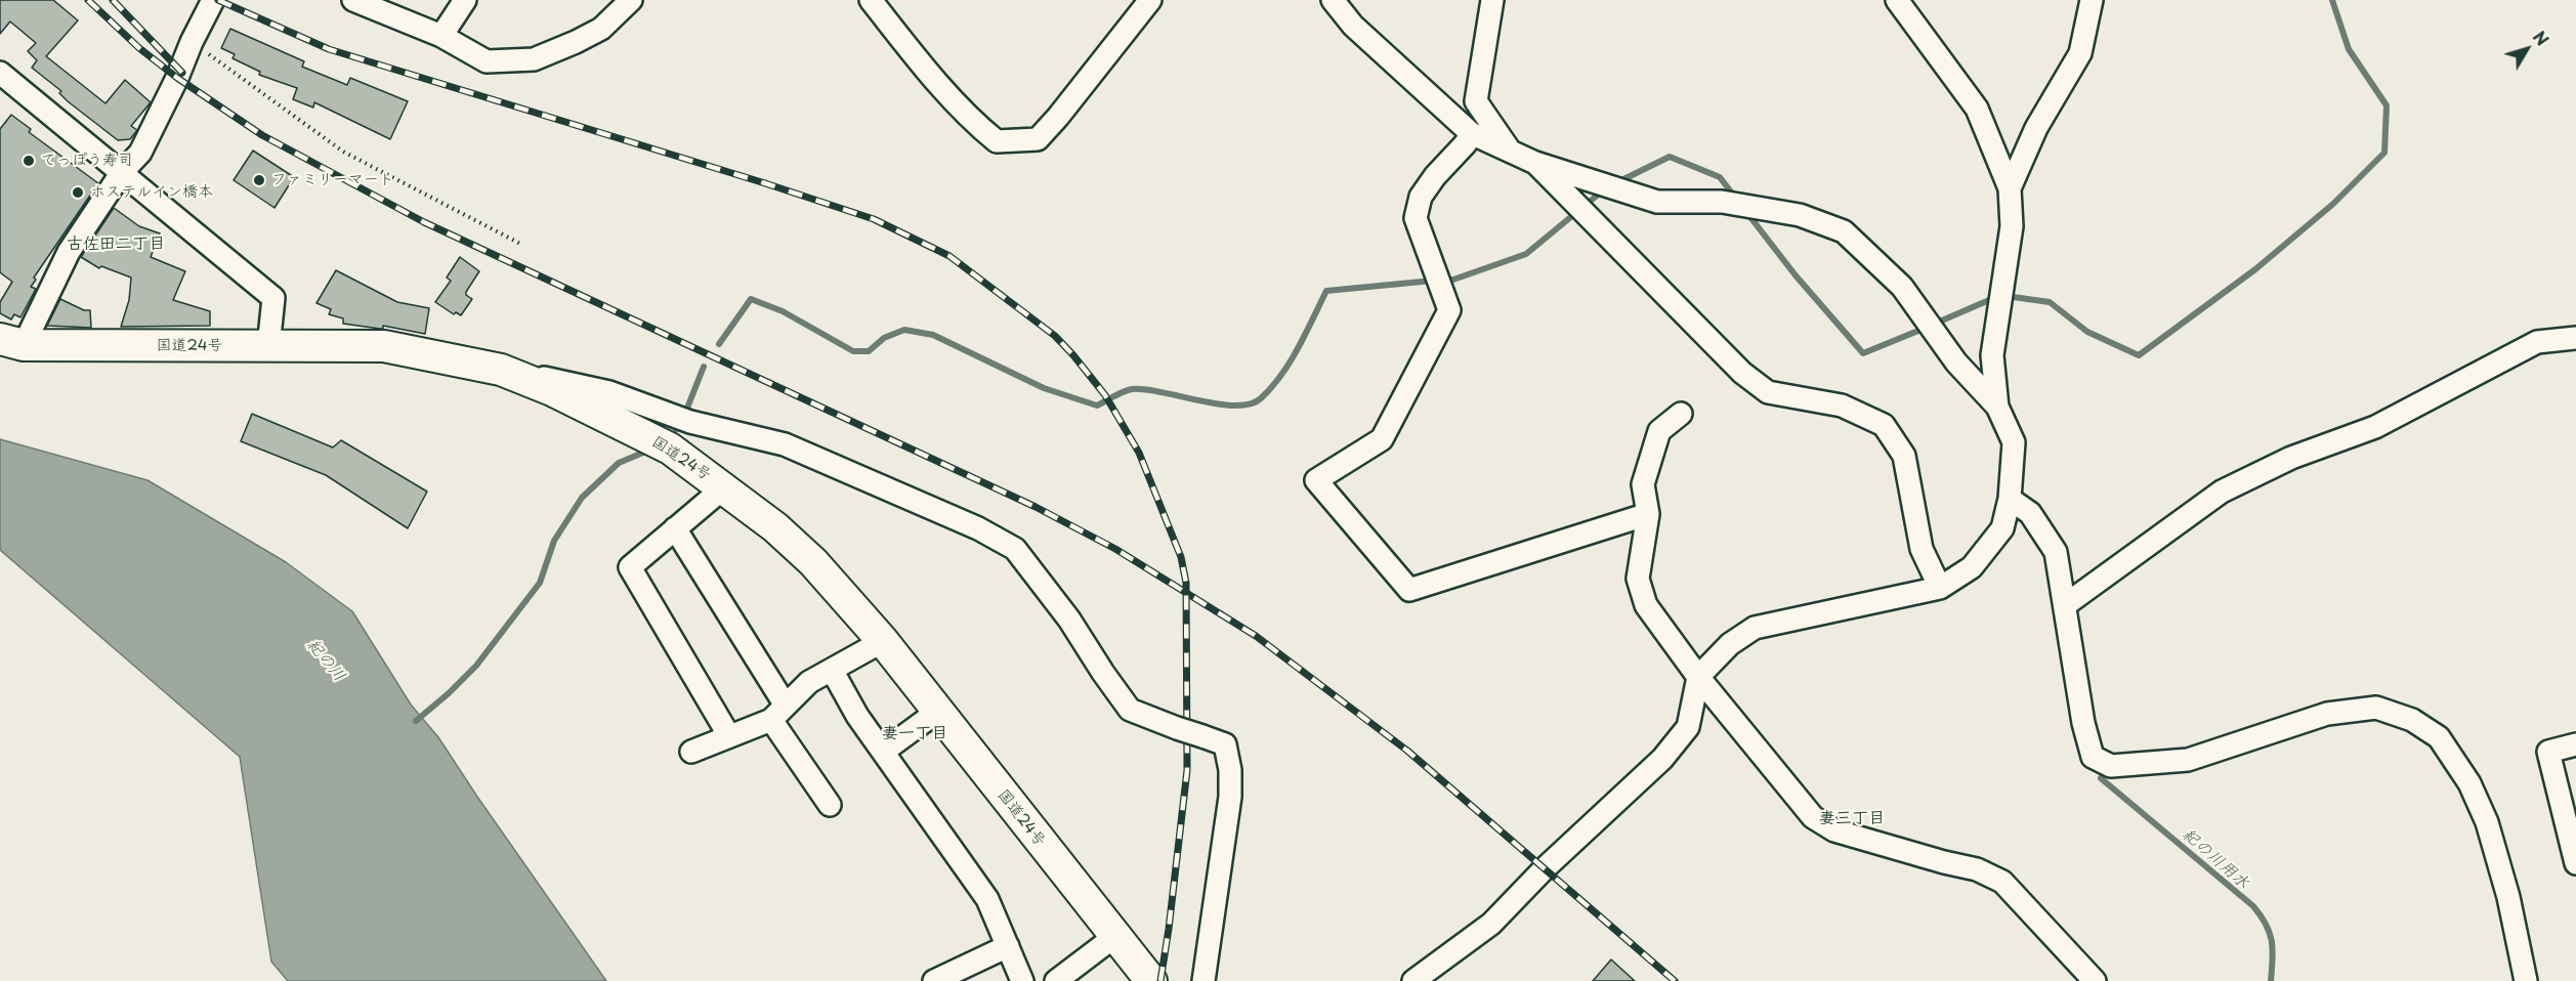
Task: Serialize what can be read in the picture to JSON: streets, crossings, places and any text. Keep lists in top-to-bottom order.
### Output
{
  "streets": {
    "highway": ["国道24号"]
  },
  "districts": ["古佐田二丁目", "妻一丁目", "妻三丁目"],
  "water": ["紀の川", "紀の川用水"],
  "places": ["てっぽう寿司", "ファミリーマート", "ホステルイン橋本"],
  "north": "top right"
}
